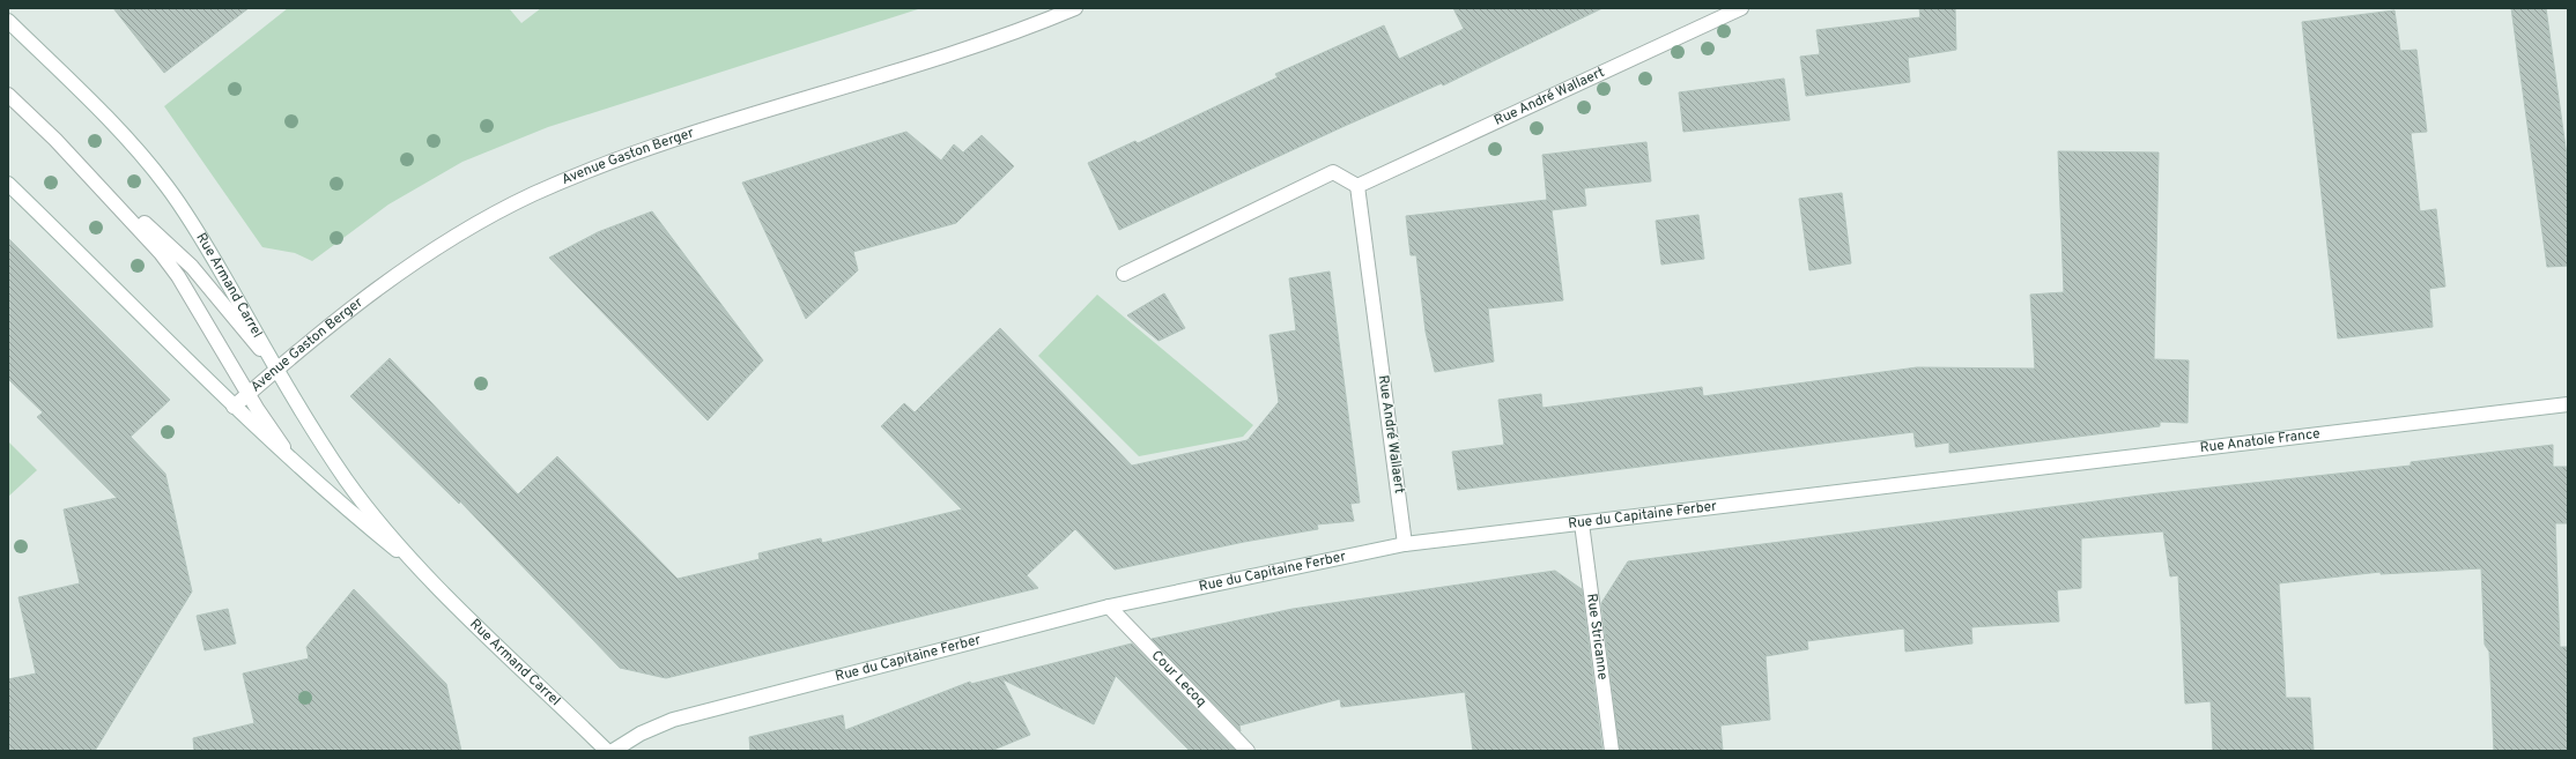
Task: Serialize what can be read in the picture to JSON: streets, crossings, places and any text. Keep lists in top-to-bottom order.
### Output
{
  "streets": {
    "street": [
      "Rue André Wallaert",
      "Avenue Gaston Berger",
      "Rue Armand Carrel",
      "Rue Anatole France",
      "Rue du Capitaine Ferber",
      "Rue Stricanne",
      "Cour Lecoq"
    ]
  },
  "crossings": [
    ["Rue André Wallaert", "Rue du Capitaine Ferber"],
    ["Avenue Gaston Berger", "Rue Armand Carrel"],
    ["Rue Anatole France", "Rue du Capitaine Ferber"],
    ["Rue du Capitaine Ferber", "Rue Stricanne"],
    ["Rue du Capitaine Ferber", "Cour Lecoq"]
  ]
}
